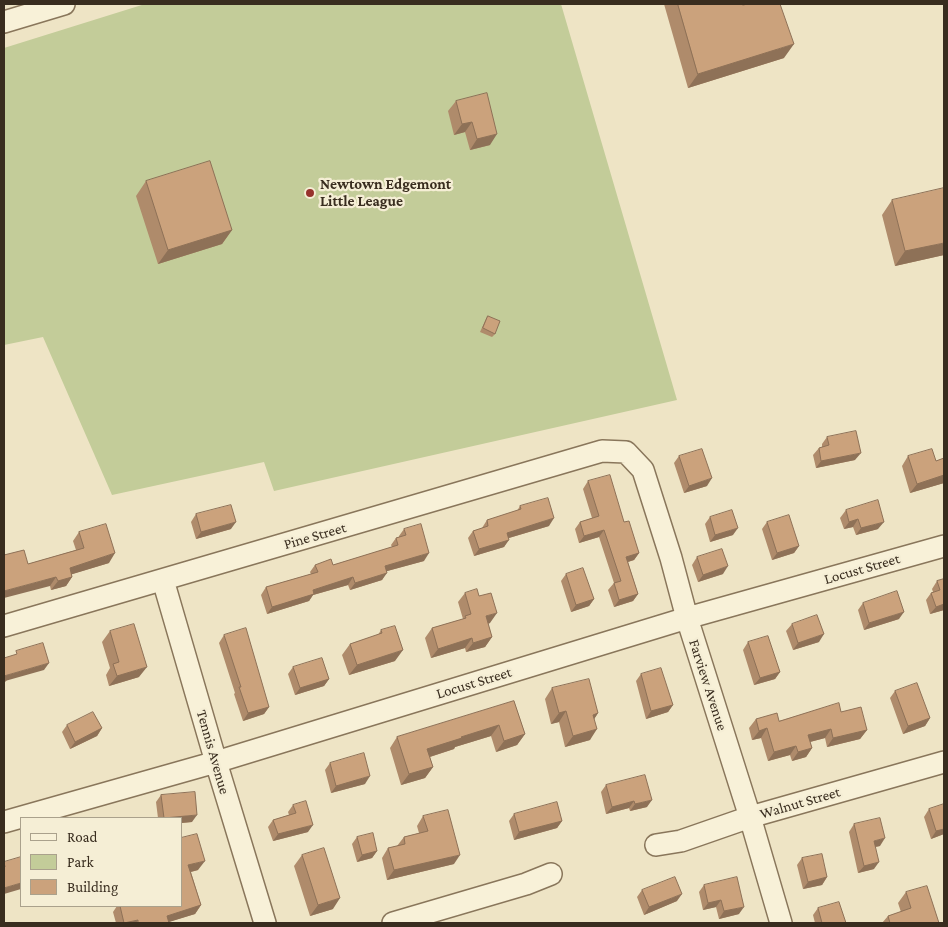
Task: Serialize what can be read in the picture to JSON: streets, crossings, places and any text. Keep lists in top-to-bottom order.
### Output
{
  "streets": {
    "street": [
      "Pine Street",
      "Locust Street",
      "Farview Avenue",
      "Tennis Avenue",
      "Walnut Street"
    ]
  },
  "crossings": [
    ["Pine Street", "Farview Avenue"],
    ["Pine Street", "Tennis Avenue"],
    ["Locust Street", "Farview Avenue"],
    ["Locust Street", "Tennis Avenue"],
    ["Farview Avenue", "Walnut Street"]
  ],
  "places": ["Newtown Edgemont Little League"],
  "legend": ["Road", "Park", "Building"]
}
